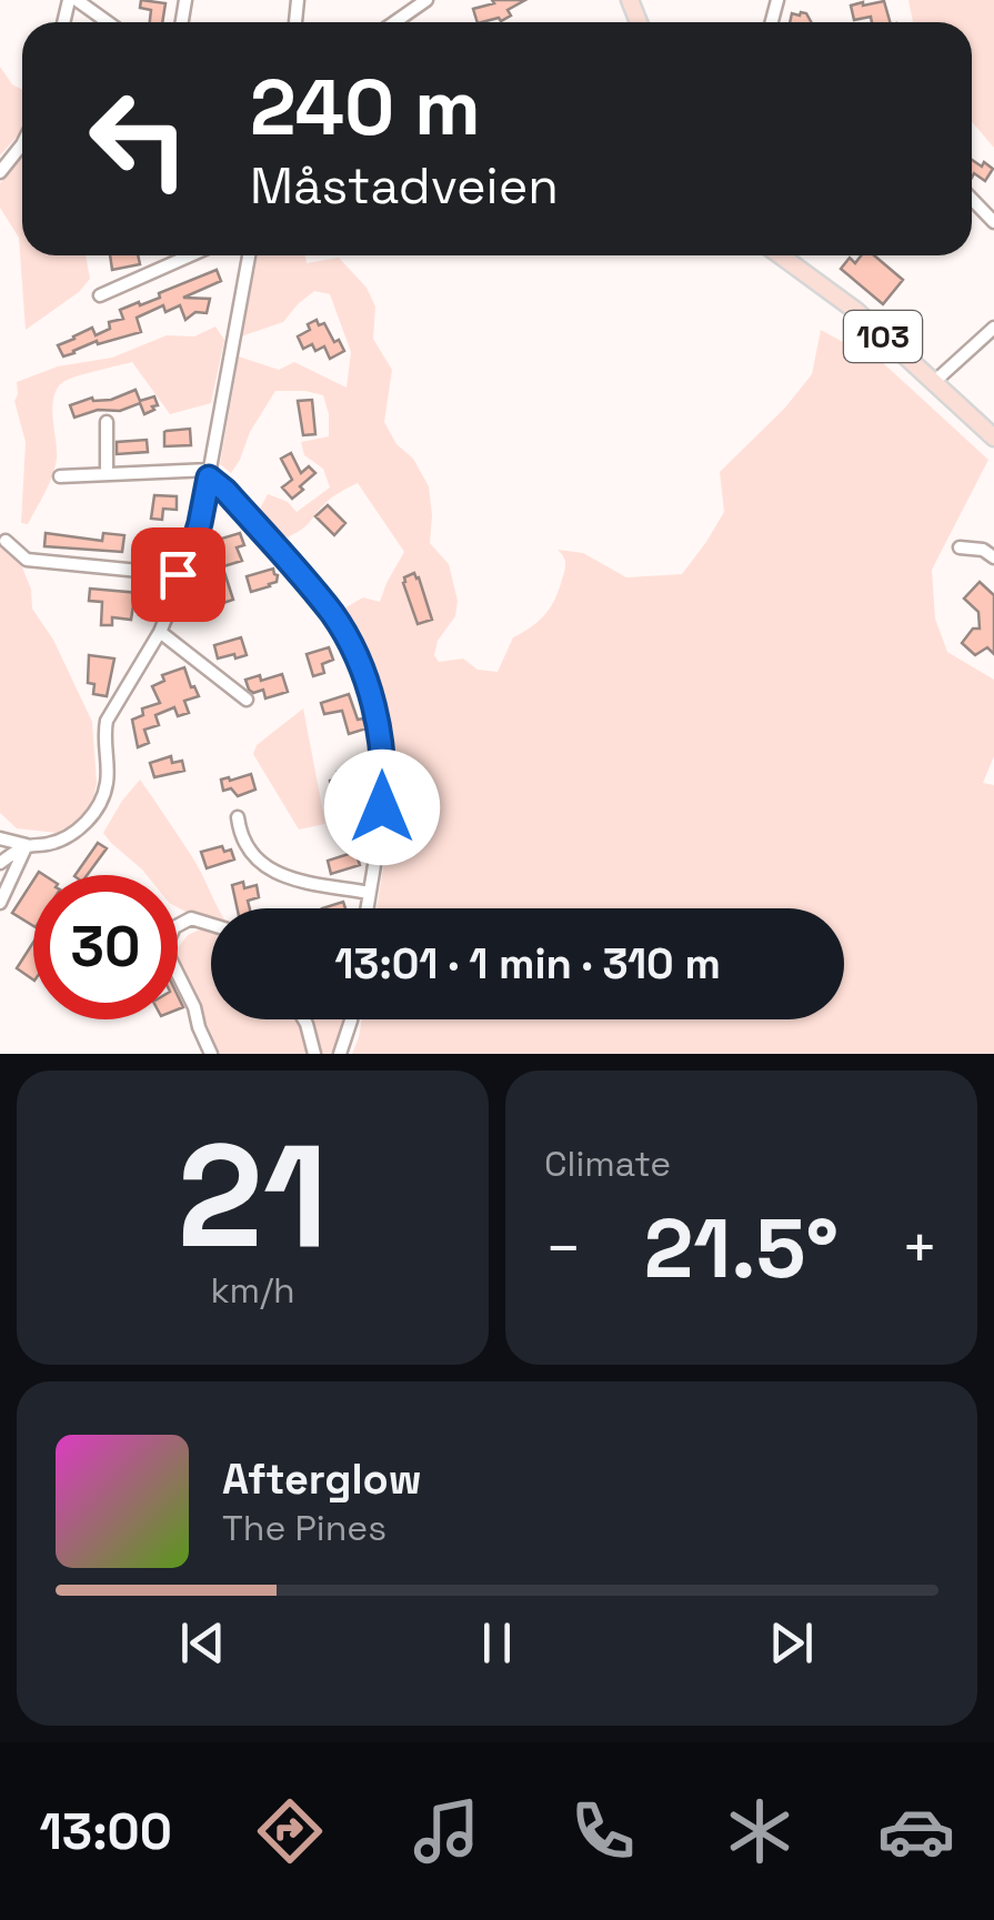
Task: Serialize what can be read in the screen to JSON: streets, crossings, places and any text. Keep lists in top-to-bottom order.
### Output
{
  "streets": {
    "main road": ["103"]
  },
  "page": {
    "turn": ["240 m", "Måstadveien"],
    "limit": "30",
    "trip": "13:01 · 1 min · 310 m",
    "tile": [
      ["21", "km/h"],
      "Climate"
    ],
    "heat": ["−", "21.5°", "+"],
    "song": ["Afterglow", "The Pines"],
    "tabs": "13:00"
  }
}
